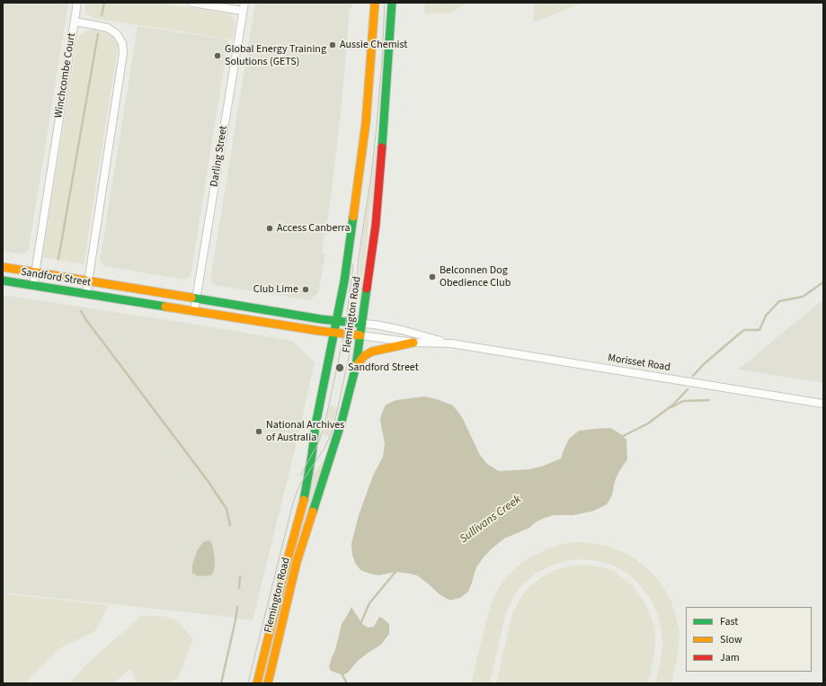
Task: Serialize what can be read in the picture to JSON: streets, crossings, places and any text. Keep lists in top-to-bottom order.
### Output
{
  "streets": {
    "main road": ["Sandford Street", "Flemington Road", "Morisset Road"],
    "street": ["Winchcombe Court", "Darling Street"]
  },
  "crossings": [
    ["Winchcombe Court", "Sandford Street"],
    ["Darling Street", "Sandford Street"],
    ["Sandford Street", "Flemington Road"],
    ["Sandford Street", "Morisset Road"],
    ["Flemington Road", "Morisset Road"]
  ],
  "water": ["Sullivans Creek"],
  "places": [
    "Aussie Chemist",
    "Global Energy Training Solutions (GETS)",
    "Access Canberra",
    "Belconnen Dog Obedience Club",
    "Club Lime",
    "Sandford Street",
    "National Archives of Australia"
  ],
  "legend": ["Fast", "Slow", "Jam"]
}
